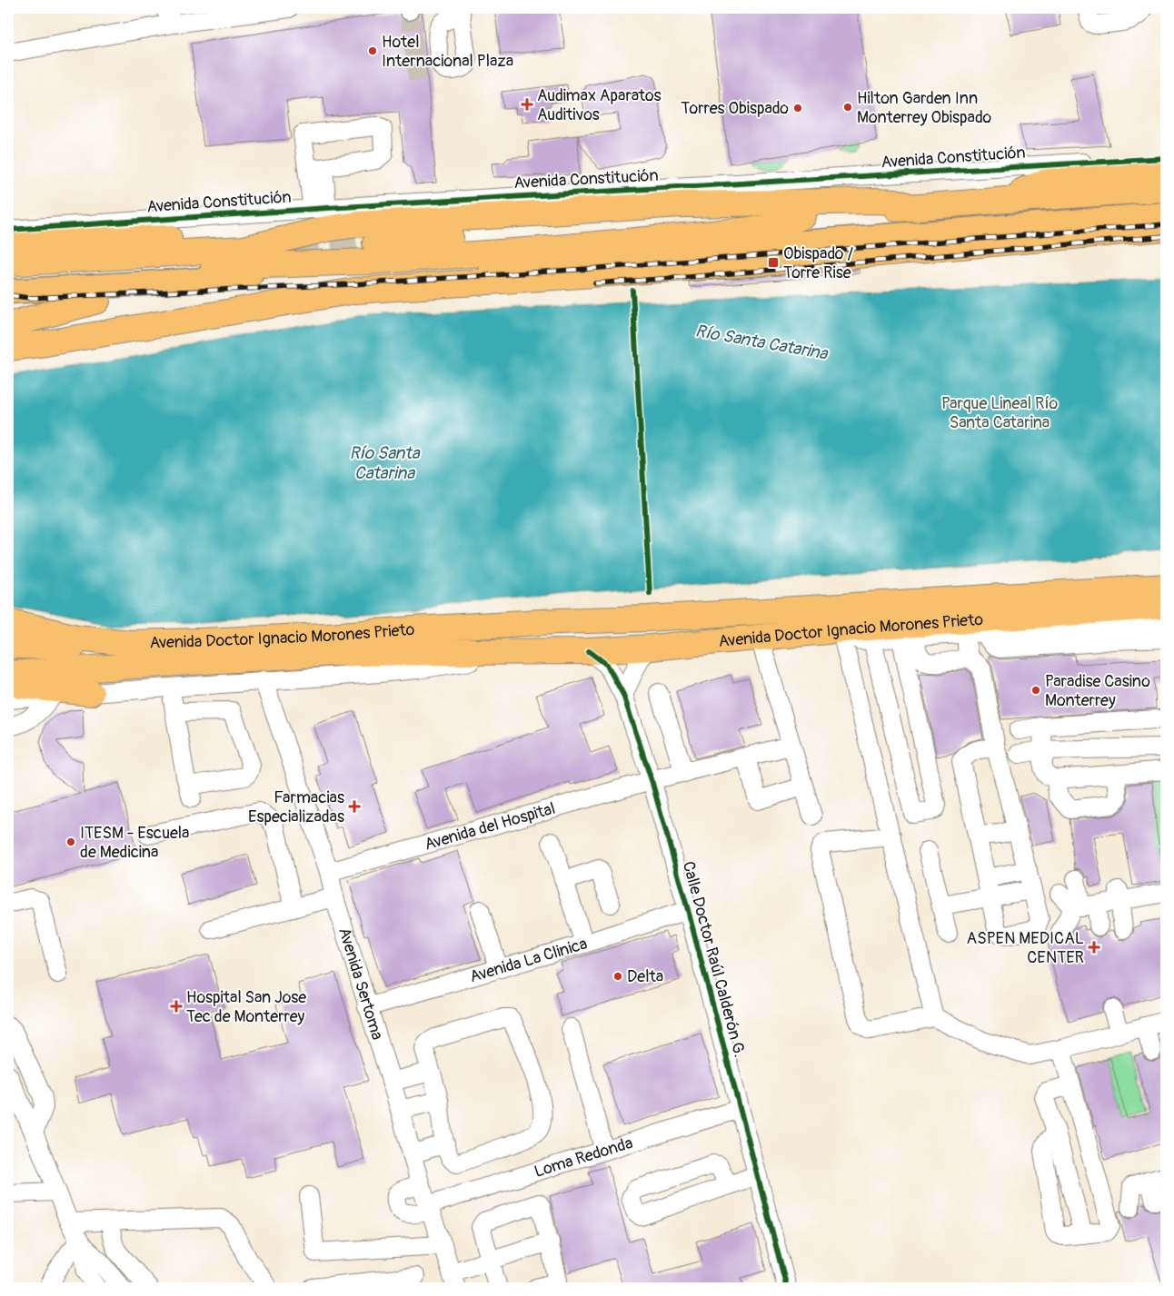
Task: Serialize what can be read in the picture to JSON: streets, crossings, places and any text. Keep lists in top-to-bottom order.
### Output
{
  "streets": {
    "highway": ["Avenida Doctor Ignacio Morones Prieto"],
    "street": [
      "Avenida Constitución",
      "Avenida del Hospital",
      "Calle Doctor Raúl Calderón G.",
      "Avenida La Clinica",
      "Avenida Sertoma",
      "Loma Redonda"
    ]
  },
  "crossings": [
    ["Avenida Doctor Ignacio Morones Prieto", "Calle Doctor Raúl Calderón G."],
    ["Avenida del Hospital", "Calle Doctor Raúl Calderón G."],
    ["Avenida del Hospital", "Avenida Sertoma"],
    ["Calle Doctor Raúl Calderón G.", "Avenida La Clinica"],
    ["Calle Doctor Raúl Calderón G.", "Loma Redonda"],
    ["Avenida La Clinica", "Avenida Sertoma"],
    ["Avenida Sertoma", "Loma Redonda"]
  ],
  "water": ["Río Santa Catarina"],
  "parks": ["Parque Lineal Río Santa Catarina"],
  "places": {
    "other": [
      "Hotel Internacional Plaza",
      "Hilton Garden Inn Monterrey Obispado",
      "Torres Obispado",
      "Paradise Casino Monterrey",
      "ITESM - Escuela de Medicina",
      "Delta"
    ],
    "health": [
      "Audimax Aparatos Auditivos",
      "Farmacias Especializadas",
      "ASPEN MEDICAL CENTER",
      "Hospital San Jose Tec de Monterrey"
    ],
    "transit": ["Obispado / Torre Rise"]
  }
}
